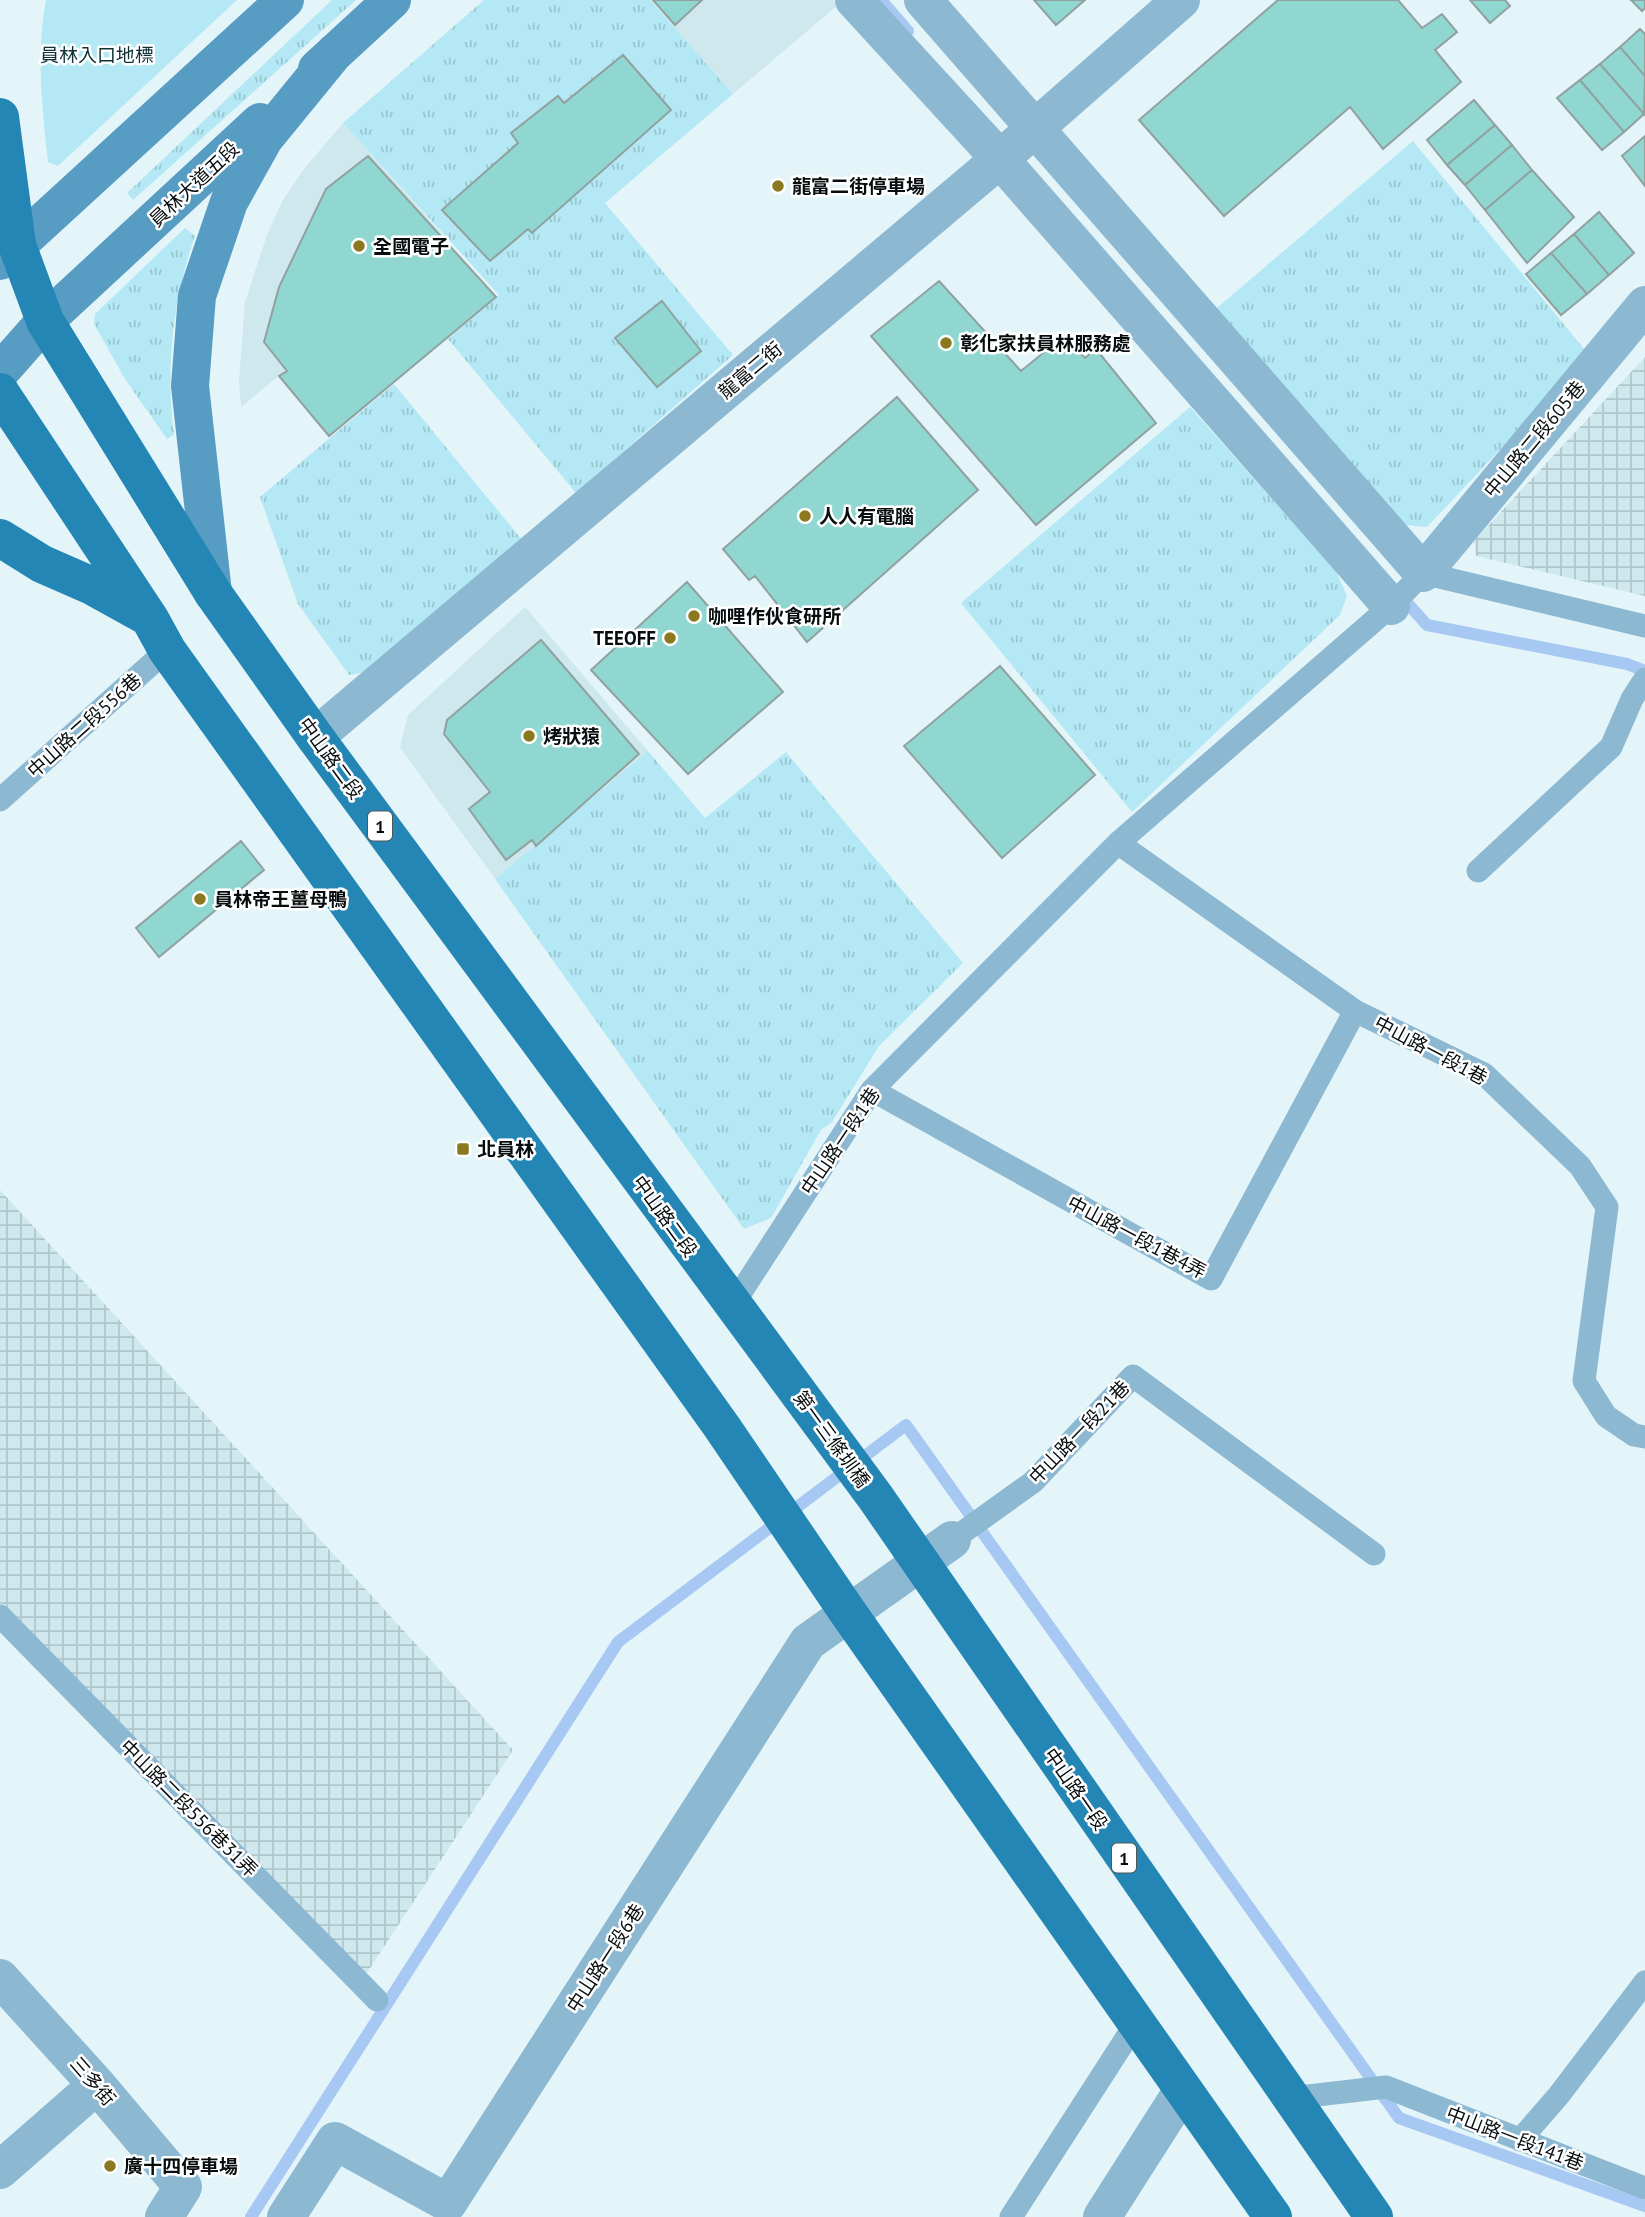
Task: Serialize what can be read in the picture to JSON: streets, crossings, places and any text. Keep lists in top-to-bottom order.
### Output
{
  "streets": {
    "main road": [
      "員林大道五段",
      "中山路二段",
      "1",
      "第一三條圳橋",
      "中山路一段"
    ],
    "street": [
      "龍富二街",
      "中山路二段605巷",
      "中山路一段21巷",
      "中山路一段6巷",
      "三多街"
    ],
    "lane": [
      "中山路二段556巷",
      "中山路一段1巷",
      "中山路一段1巷4弄",
      "中山路二段556巷31弄",
      "中山路一段141巷"
    ]
  },
  "crossings": [
    ["員林大道五段", "中山路二段"],
    ["龍富二街", "中山路二段"],
    ["中山路二段605巷", "中山路一段1巷"],
    ["中山路二段", "1"],
    ["中山路二段", "中山路一段1巷"],
    ["中山路二段", "第一三條圳橋"],
    ["中山路一段1巷", "中山路一段1巷4弄"],
    ["中山路一段21巷", "中山路一段"],
    ["中山路一段21巷", "中山路一段6巷"],
    ["第一三條圳橋", "中山路一段"],
    ["中山路一段", "中山路一段6巷"],
    ["中山路一段", "中山路一段141巷"]
  ],
  "parks": ["員林入口地標"],
  "places": {
    "other": [
      "龍富二街停車場",
      "全國電子",
      "彰化家扶員林服務處",
      "人人有電腦",
      "咖哩作伙食研所",
      "TEEOFF",
      "烤狀猿",
      "員林帝王薑母鴨",
      "廣十四停車場"
    ],
    "transit": ["北員林"]
  }
}
